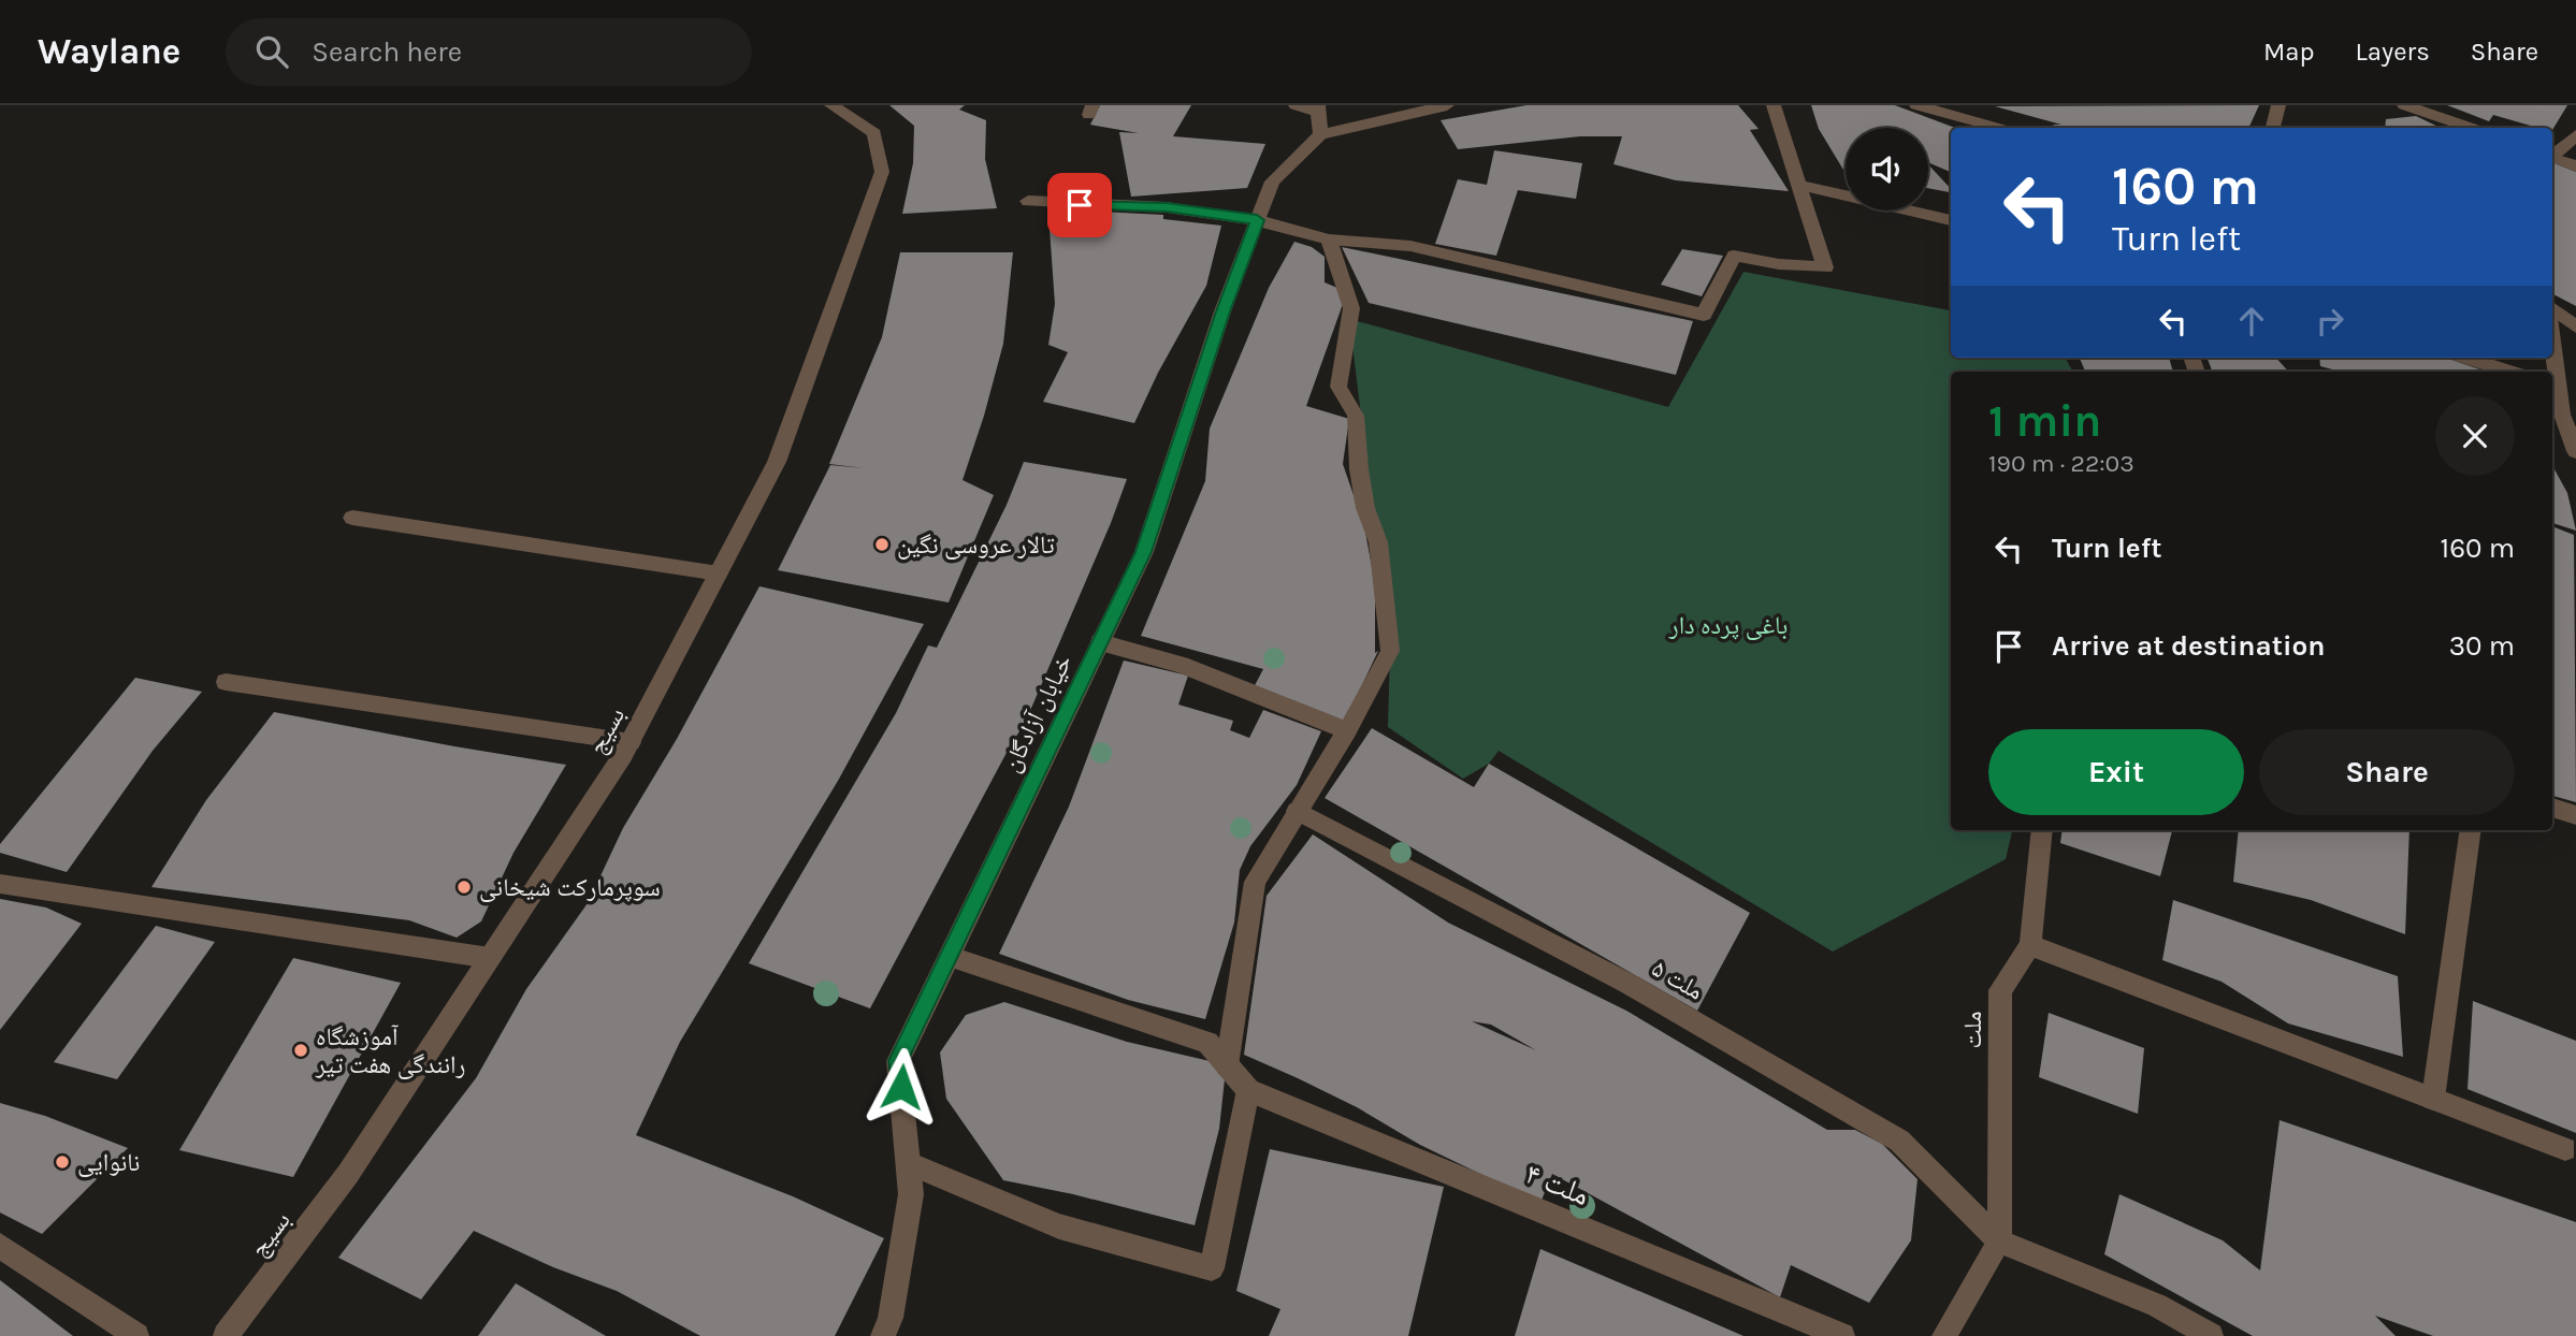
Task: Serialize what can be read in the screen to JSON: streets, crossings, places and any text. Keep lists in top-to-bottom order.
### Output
{
  "streets": {
    "street": [
      "خیابان آزادگان",
      "بسیج",
      "ملت ۵",
      "ملت",
      "ملت ۴"
    ]
  },
  "crossings": [
    ["ملت ۵", "ملت"]
  ],
  "parks": ["باغی پرده دار"],
  "places": [
    "تالار عروسی نگین",
    "سوپرمارکت شیخانی",
    "آموزشگاه رانندگی هفت تیر",
    "نانوایی"
  ],
  "page": {
    "header": "Waylane",
    "search": "Search here",
    "nav": ["Map", "Layers", "Share"],
    "turn": ["160 m", "Turn left"],
    "heading": ["1 min", "190 m · 22:03"],
    "list": [
      {
        "name": "Turn left",
        "value": "160 m"
      },
      {
        "name": "Arrive at destination",
        "value": "30 m"
      }
    ],
    "buttons": ["Exit", "Share"]
  }
}
